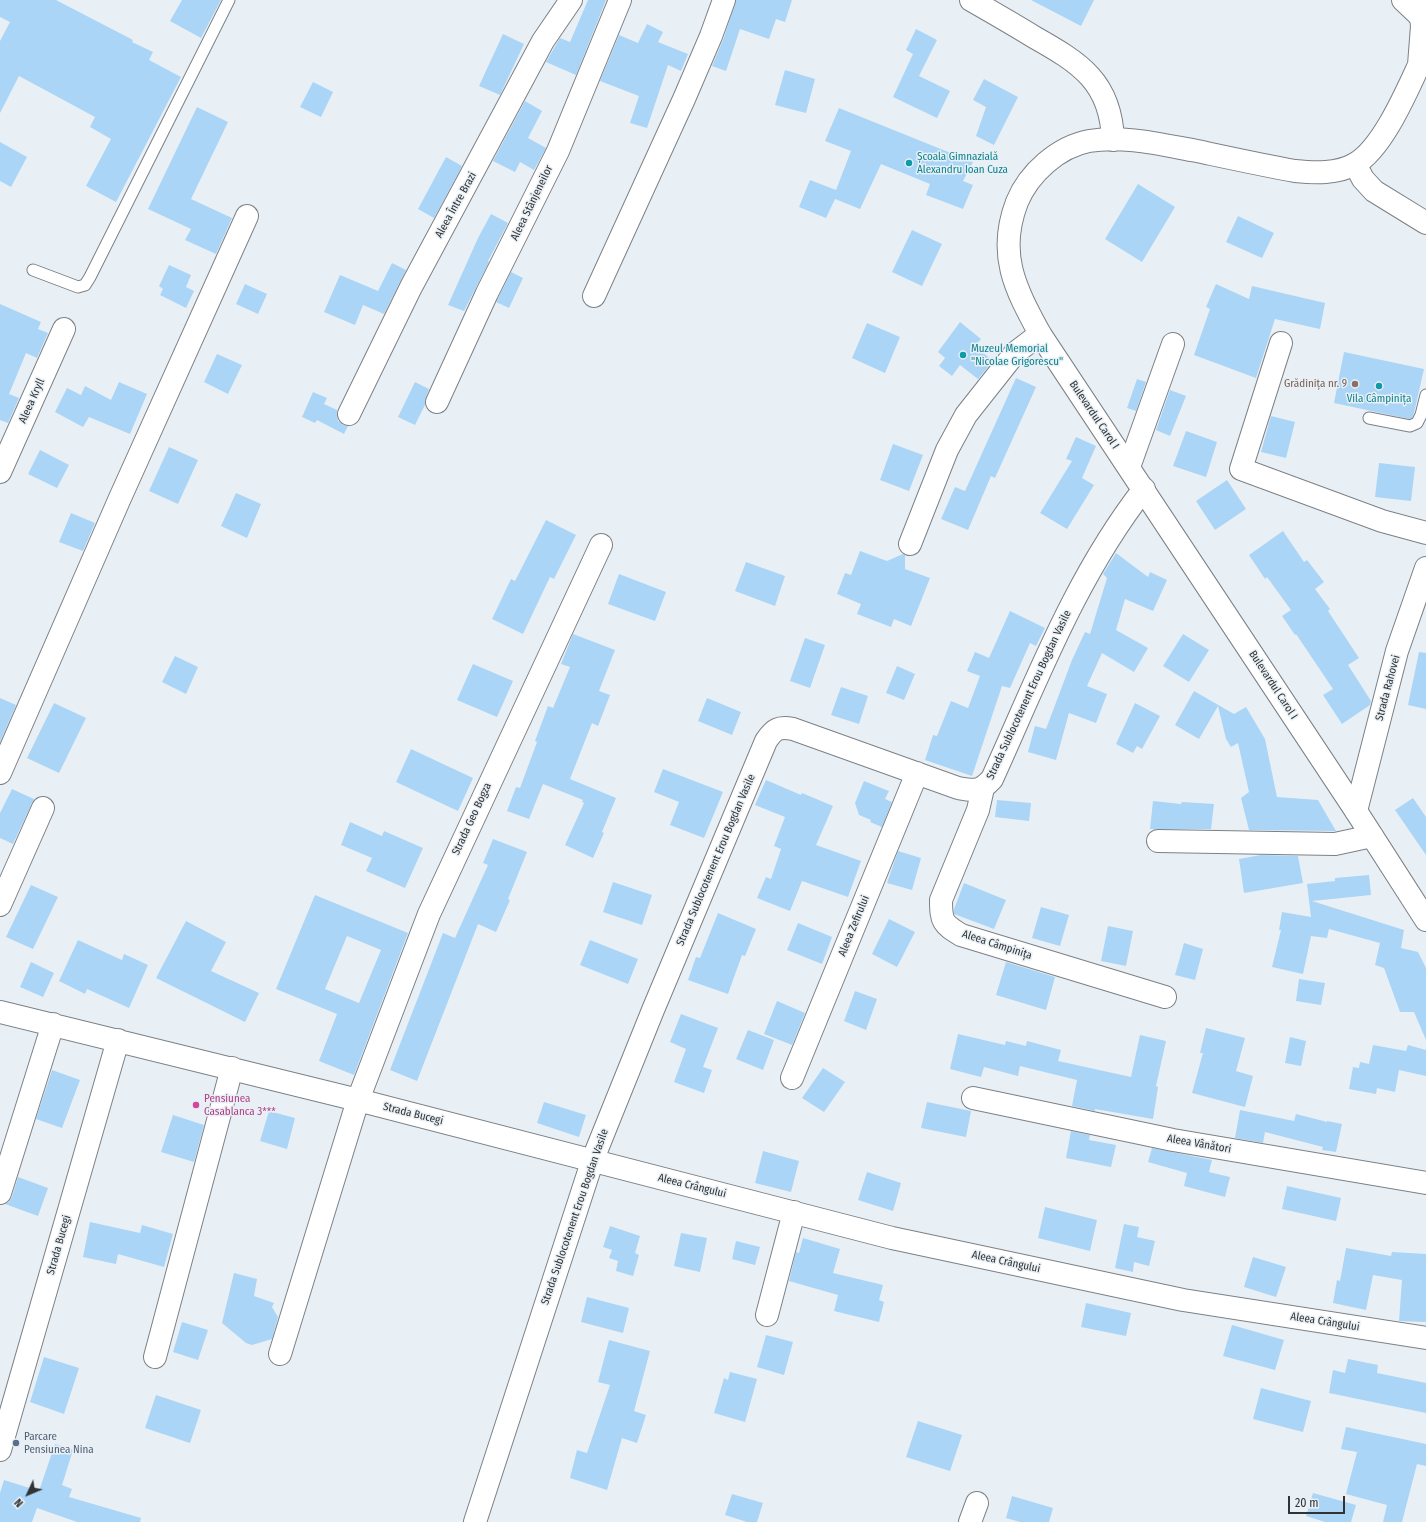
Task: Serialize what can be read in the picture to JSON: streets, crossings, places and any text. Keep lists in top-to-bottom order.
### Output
{
  "streets": {
    "street": [
      "Aleea Stânjeneilor",
      "Aleea Între Brazi",
      "Aleea Kryll",
      "Bulevardul Carol I",
      "Strada Rahovei",
      "Strada Sublocotenent Erou Bogdan Vasile",
      "Strada Geo Bogza",
      "Aleea Zefirului",
      "Aleea Câmpinița",
      "Strada Bucegi",
      "Aleea Vânători",
      "Aleea Crângului"
    ]
  },
  "crossings": [
    ["Bulevardul Carol I", "Strada Rahovei"],
    ["Bulevardul Carol I", "Strada Sublocotenent Erou Bogdan Vasile"],
    ["Strada Sublocotenent Erou Bogdan Vasile", "Aleea Zefirului"],
    ["Strada Sublocotenent Erou Bogdan Vasile", "Aleea Câmpinița"],
    ["Strada Sublocotenent Erou Bogdan Vasile", "Strada Bucegi"],
    ["Strada Sublocotenent Erou Bogdan Vasile", "Aleea Crângului"],
    ["Strada Geo Bogza", "Strada Bucegi"],
    ["Strada Bucegi", "Aleea Crângului"]
  ],
  "places": [
    "Școala Gimnazială Alexandru Ioan Cuza",
    "Muzeul Memorial \"Nicolae Grigorescu\"",
    "Grădinița nr. 9",
    "Vila Câmpinița",
    "Pensiunea Casablanca 3***",
    "Parcare Pensiunea Nina"
  ],
  "scale_bar": "20 m",
  "north": "bottom left"
}
